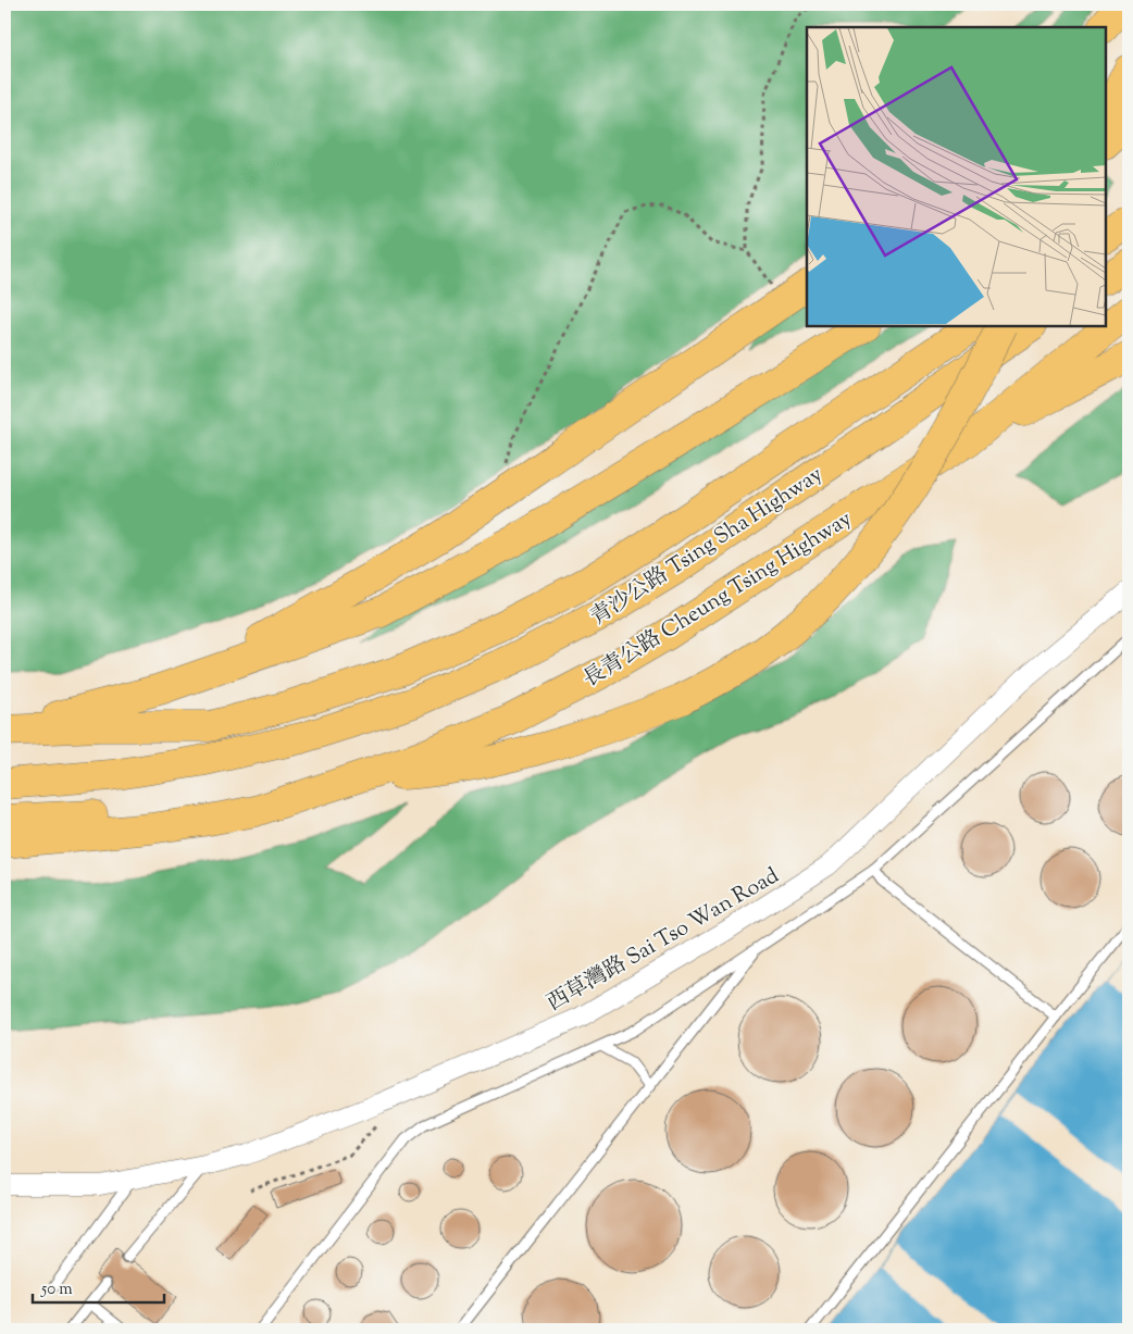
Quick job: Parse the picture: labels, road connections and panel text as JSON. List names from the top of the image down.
{
  "streets": {
    "highway": ["青沙公路 Tsing Sha Highway", "長青公路 Cheung Tsing Highway"],
    "street": ["西草灣路 Sai Tso Wan Road"]
  },
  "scale_bar": "50 m"
}
